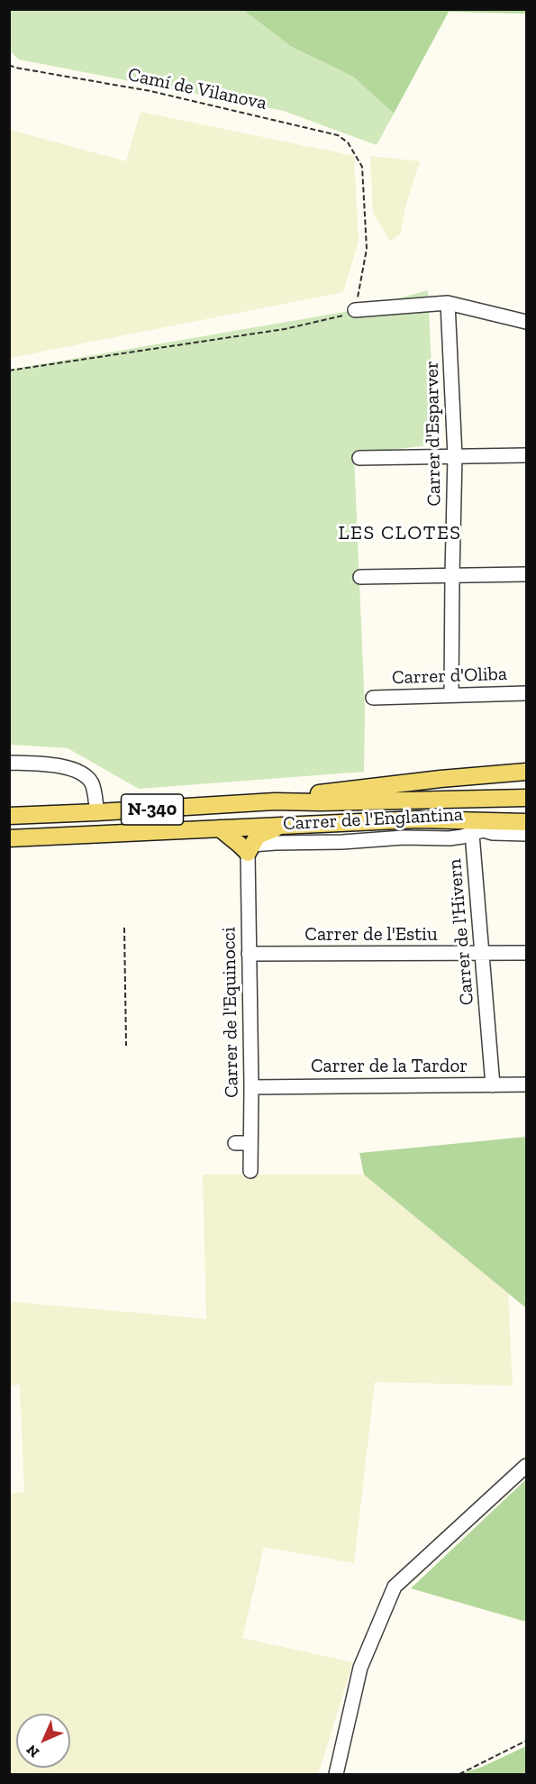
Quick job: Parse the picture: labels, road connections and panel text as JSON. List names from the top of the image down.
{
  "streets": {
    "main road": ["N-340"],
    "street": [
      "Carrer d'Esparver",
      "Carrer d'Oliba",
      "Carrer de l'Englantina",
      "Carrer de l'Hivern",
      "Carrer de l'Estiu",
      "Carrer de l'Equinocci",
      "Carrer de la Tardor"
    ],
    "path": ["Camí de Vilanova"]
  },
  "crossings": [
    ["Carrer d'Esparver", "Carrer d'Oliba"],
    ["Carrer de l'Englantina", "Carrer de l'Hivern"],
    ["Carrer de l'Englantina", "Carrer de l'Equinocci"],
    ["Carrer de l'Hivern", "Carrer de l'Estiu"],
    ["Carrer de l'Hivern", "Carrer de la Tardor"],
    ["Carrer de l'Estiu", "Carrer de l'Equinocci"],
    ["Carrer de l'Equinocci", "Carrer de la Tardor"]
  ],
  "districts": ["LES CLOTES"],
  "north": "bottom left"
}
